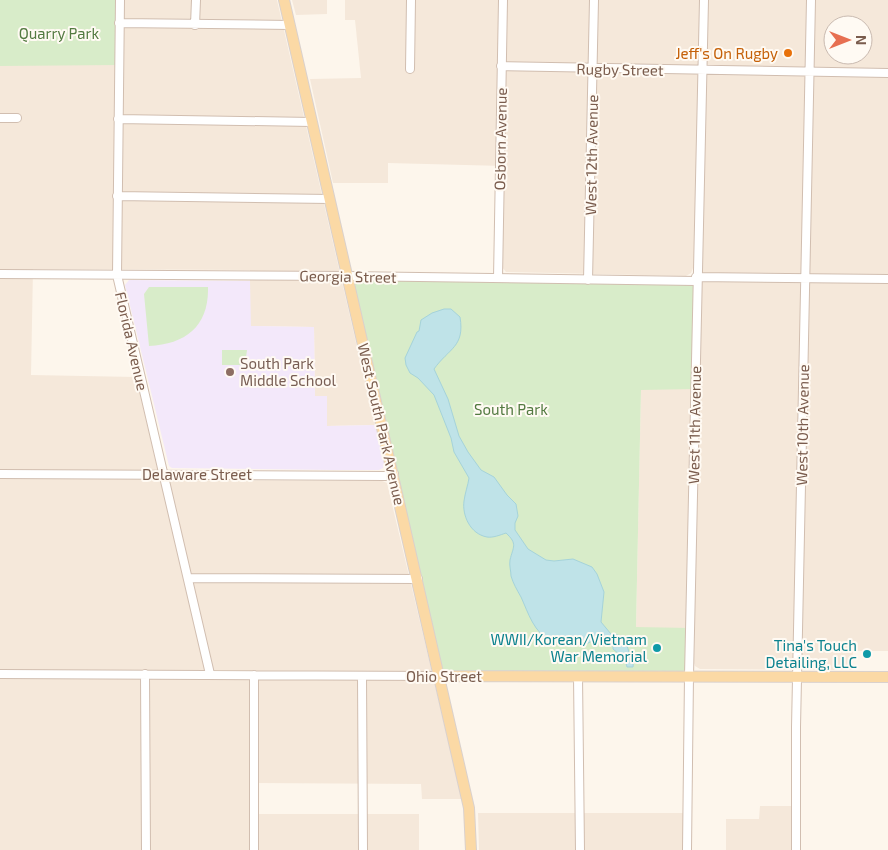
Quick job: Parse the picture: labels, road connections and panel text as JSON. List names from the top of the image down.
{
  "streets": {
    "main road": ["West South Park Avenue", "Ohio Street"],
    "street": [
      "Rugby Street",
      "Osborn Avenue",
      "West 12th Avenue",
      "Georgia Street",
      "Florida Avenue",
      "West 11th Avenue",
      "West 10th Avenue",
      "Delaware Street"
    ]
  },
  "crossings": [
    ["Rugby Street", "Osborn Avenue"],
    ["Rugby Street", "West 12th Avenue"],
    ["Rugby Street", "West 11th Avenue"],
    ["Rugby Street", "West 10th Avenue"],
    ["Osborn Avenue", "Georgia Street"],
    ["West 12th Avenue", "Georgia Street"],
    ["Georgia Street", "Florida Avenue"],
    ["Georgia Street", "West South Park Avenue"],
    ["Georgia Street", "West 11th Avenue"],
    ["Georgia Street", "West 10th Avenue"],
    ["Florida Avenue", "Delaware Street"],
    ["Florida Avenue", "Ohio Street"],
    ["West South Park Avenue", "Delaware Street"],
    ["West South Park Avenue", "Ohio Street"],
    ["West 11th Avenue", "Ohio Street"],
    ["West 10th Avenue", "Ohio Street"]
  ],
  "parks": ["Quarry Park", "South Park"],
  "places": [
    "Jeff's On Rugby",
    "South Park Middle School",
    "WWII/Korean/Vietnam War Memorial",
    "Tina's Touch Detailing, LLC"
  ],
  "north": "right"
}
